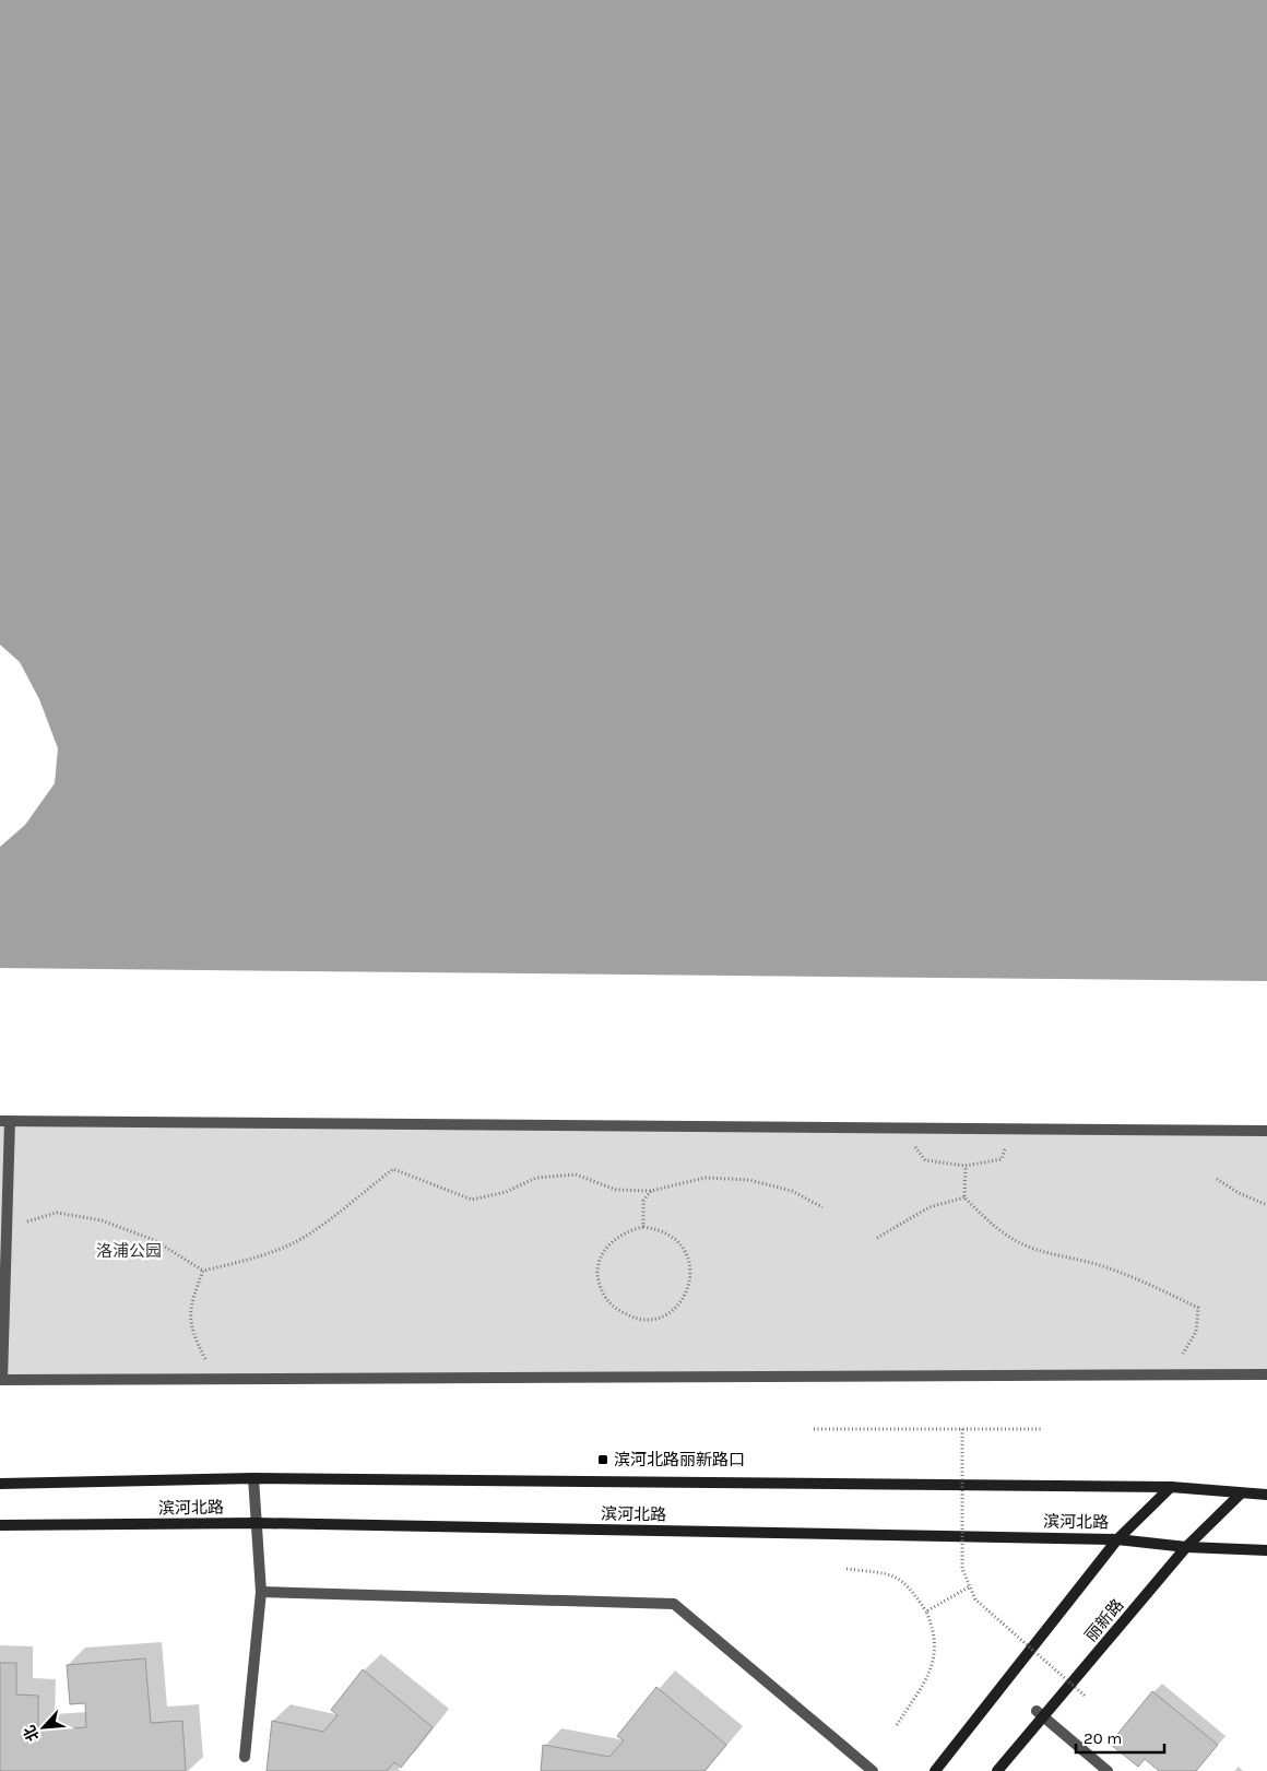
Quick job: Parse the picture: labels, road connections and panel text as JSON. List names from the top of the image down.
{
  "streets": {
    "main road": ["滨河北路", "丽新路"]
  },
  "crossings": [
    ["滨河北路", "丽新路"]
  ],
  "parks": ["洛浦公园"],
  "places": {
    "transit": ["滨河北路丽新路口"]
  },
  "scale_bar": "20 m",
  "north": "bottom left"
}
